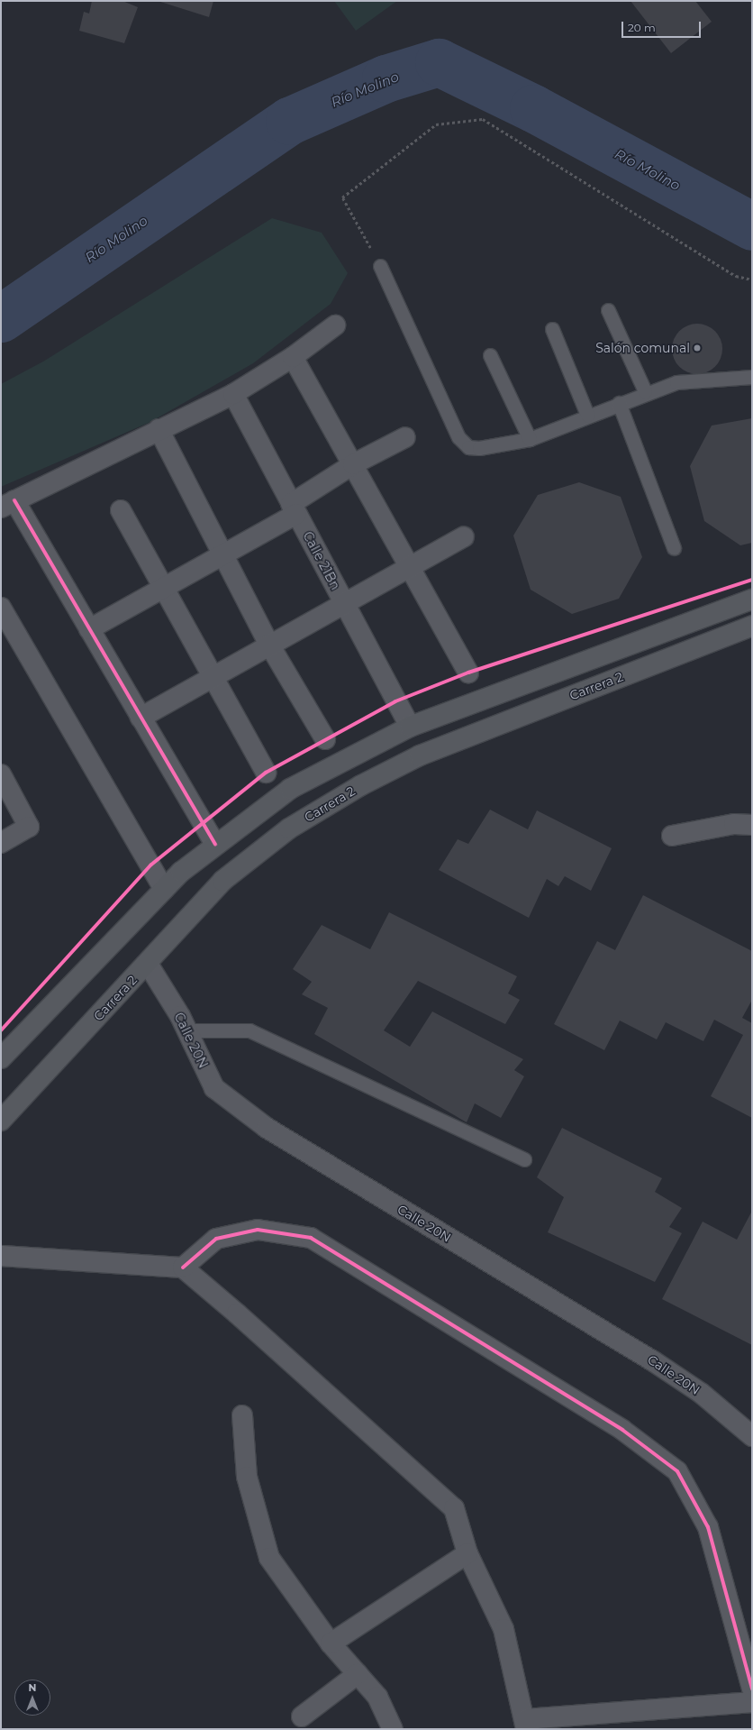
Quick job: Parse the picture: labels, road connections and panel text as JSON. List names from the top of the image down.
{
  "streets": {
    "main road": ["Carrera 2"],
    "street": ["Calle 21Bn", "Calle 20N"]
  },
  "crossings": [
    ["Carrera 2", "Calle 20N"]
  ],
  "water": ["Río Molino"],
  "places": ["Salón comunal"],
  "scale_bar": "20 m",
  "north": "top"
}
